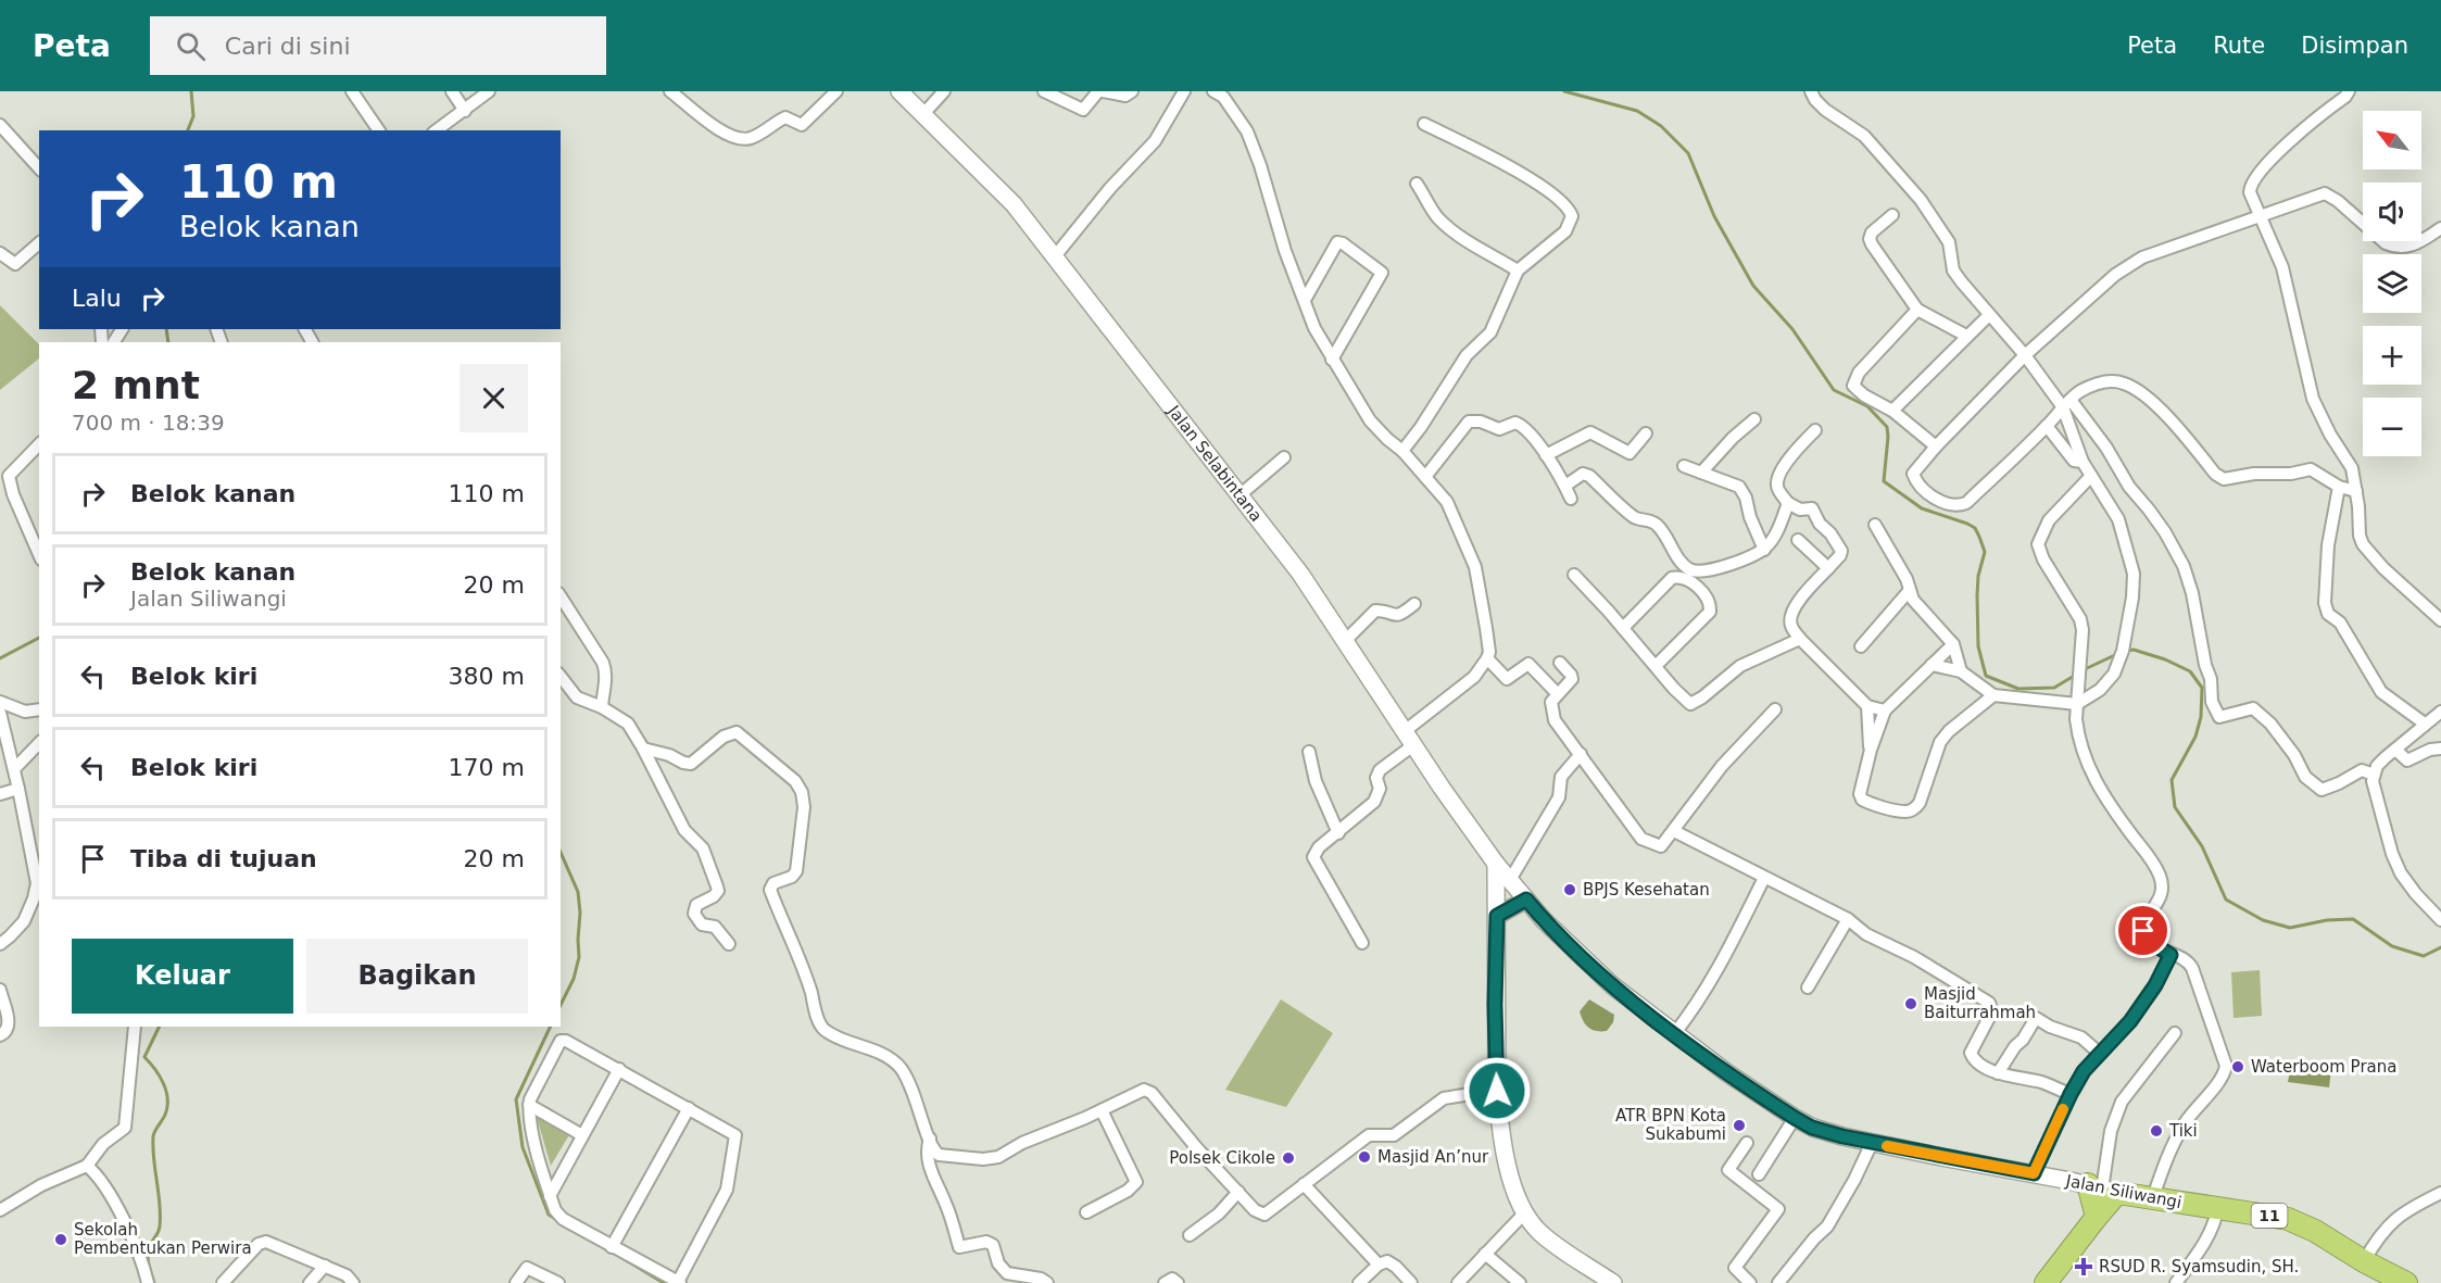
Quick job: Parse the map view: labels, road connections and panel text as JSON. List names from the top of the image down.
{
  "streets": {
    "highway": ["Jalan Siliwangi", "11"],
    "street": ["Jalan Selabintana"]
  },
  "crossings": [
    ["Jalan Selabintana", "Jalan Siliwangi"]
  ],
  "places": {
    "other": [
      "BPJS Kesehatan",
      "Masjid Baiturrahmah",
      "Waterboom Prana",
      "ATR BPN Kota Sukabumi",
      "Tiki",
      "Masjid An’nur",
      "Polsek Cikole",
      "Sekolah Pembentukan Perwira"
    ],
    "health": ["RSUD R. Syamsudin, SH."]
  },
  "north": "top left",
  "page": {
    "header": "Peta",
    "search": "Cari di sini",
    "nav": ["Peta", "Rute", "Disimpan"],
    "map_buttons": ["+", "−"],
    "turn": ["110 m", "Belok kanan"],
    "then": "Lalu",
    "heading": ["2 mnt", "700 m · 18:39"],
    "list": [
      {
        "name": "Belok kanan",
        "value": "110 m"
      },
      {
        "name": "Belok kanan",
        "note": "Jalan Siliwangi",
        "value": "20 m"
      },
      {
        "name": "Belok kiri",
        "value": "380 m"
      },
      {
        "name": "Belok kiri",
        "value": "170 m"
      },
      {
        "name": "Tiba di tujuan",
        "value": "20 m"
      }
    ],
    "buttons": ["Keluar", "Bagikan"]
  }
}
